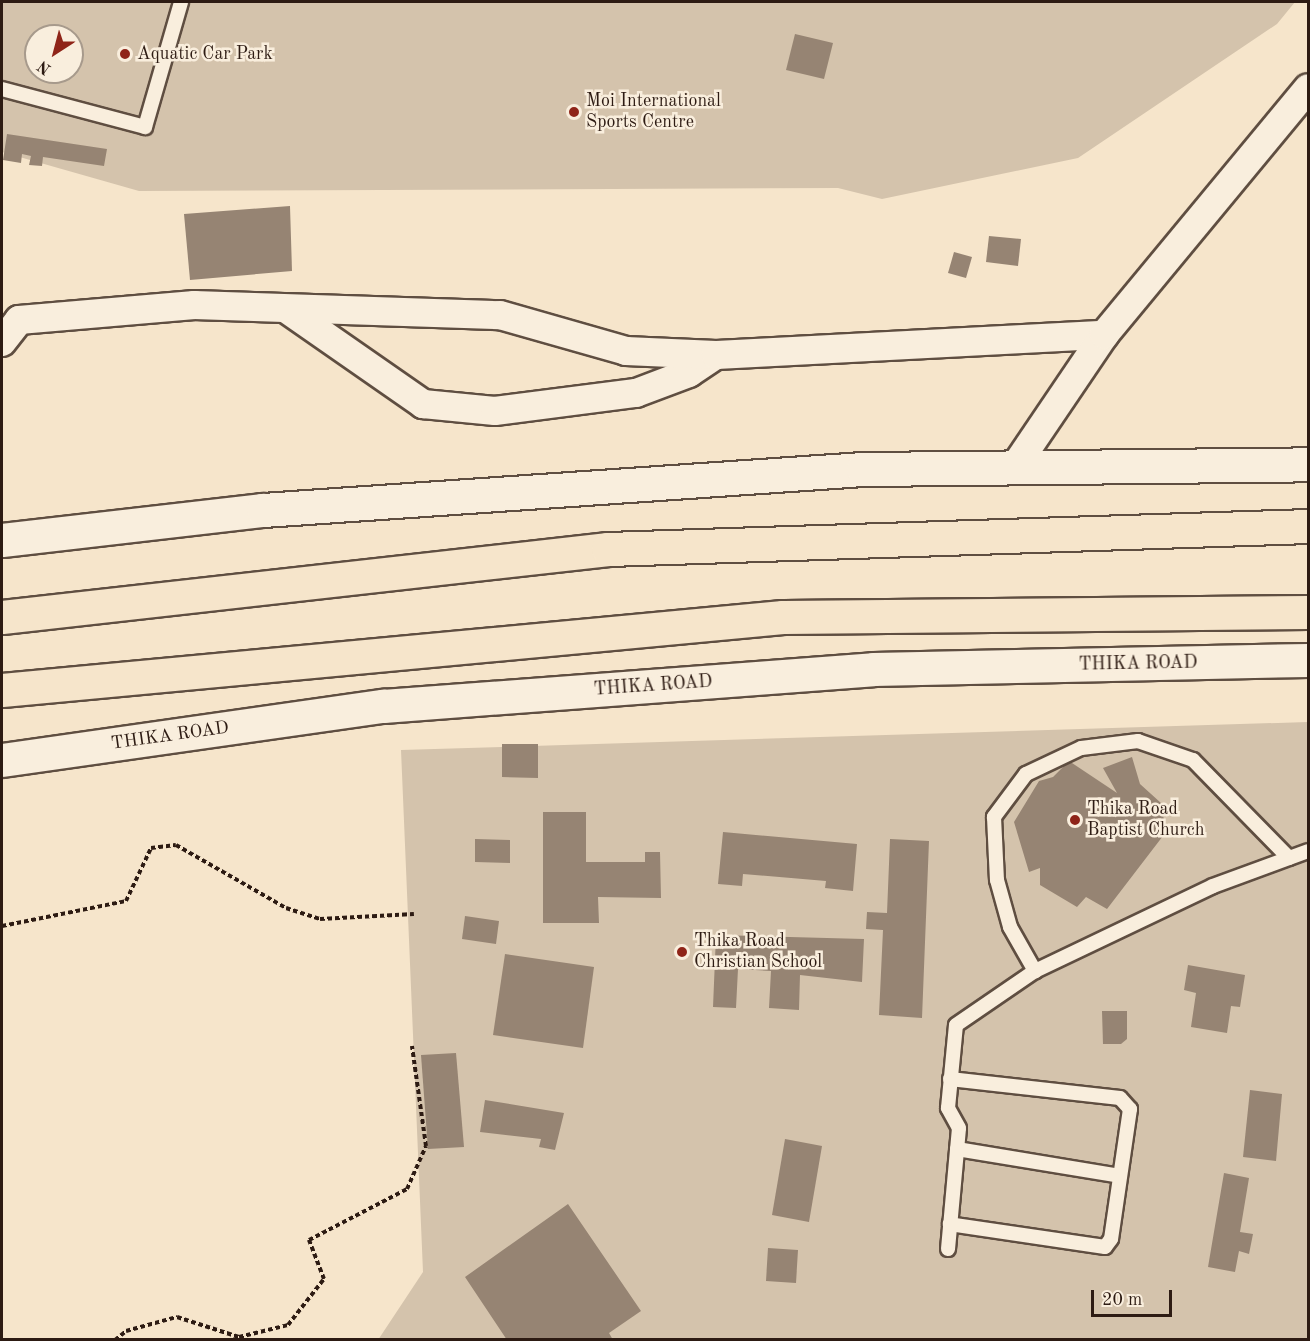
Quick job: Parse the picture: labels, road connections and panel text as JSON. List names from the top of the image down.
{
  "streets": {
    "main road": ["THIKA ROAD"]
  },
  "places": [
    "Aquatic Car Park",
    "Moi International Sports Centre",
    "Thika Road Baptist Church",
    "Thika Road Christian School"
  ],
  "scale_bar": "20 m",
  "north": "bottom left"
}
